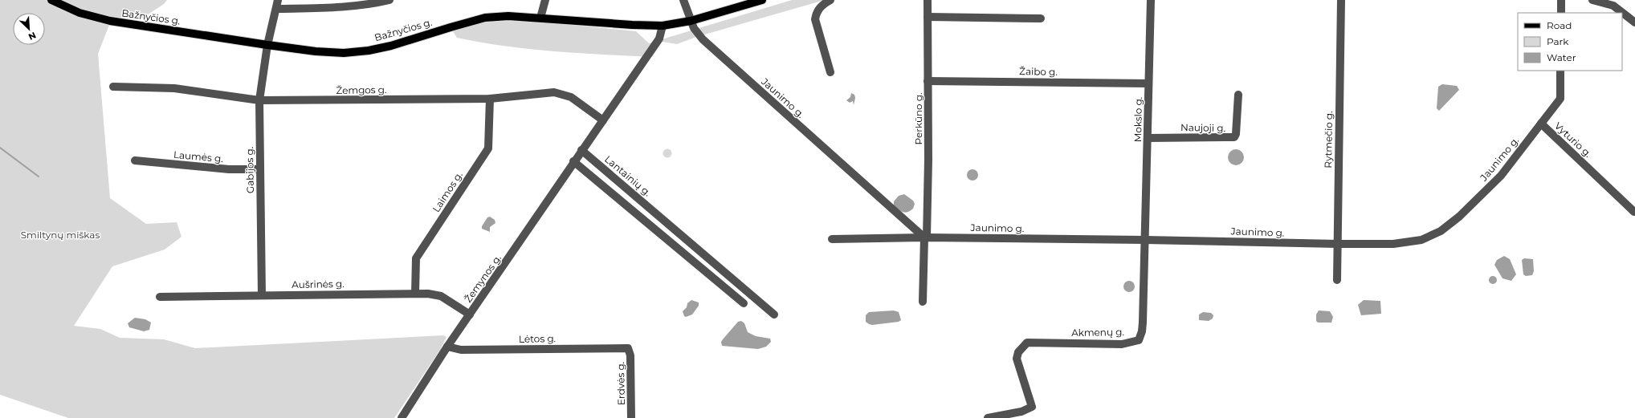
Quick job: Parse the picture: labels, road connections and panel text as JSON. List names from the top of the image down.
{
  "streets": {
    "main road": ["Bažnyčios g."],
    "street": [
      "Žaibo g.",
      "Žemgos g.",
      "Jaunimo g.",
      "Perkūno g.",
      "Mokslo g.",
      "Naujoji g.",
      "Rytmečio g.",
      "Vyturio g.",
      "Laumės g.",
      "Gabijos g.",
      "Lantainių g.",
      "Laimos g.",
      "Žemynos g.",
      "Aušrinės g.",
      "Akmenų g.",
      "Lėtos g.",
      "Erdvės g."
    ]
  },
  "crossings": [
    ["Bažnyčios g.", "Jaunimo g."],
    ["Bažnyčios g.", "Gabijos g."],
    ["Žaibo g.", "Perkūno g."],
    ["Žaibo g.", "Mokslo g."],
    ["Žemgos g.", "Gabijos g."],
    ["Žemgos g.", "Laimos g."],
    ["Jaunimo g.", "Perkūno g."],
    ["Jaunimo g.", "Mokslo g."],
    ["Jaunimo g.", "Rytmečio g."],
    ["Jaunimo g.", "Vyturio g."],
    ["Jaunimo g.", "Akmenų g."],
    ["Mokslo g.", "Naujoji g."],
    ["Mokslo g.", "Akmenų g."],
    ["Laumės g.", "Gabijos g."],
    ["Gabijos g.", "Aušrinės g."],
    ["Lantainių g.", "Žemynos g."],
    ["Laimos g.", "Aušrinės g."],
    ["Žemynos g.", "Aušrinės g."],
    ["Žemynos g.", "Lėtos g."],
    ["Lėtos g.", "Erdvės g."]
  ],
  "parks": ["Smiltynų miškas"],
  "legend": ["Road", "Park", "Water"],
  "north": "bottom right"
}
